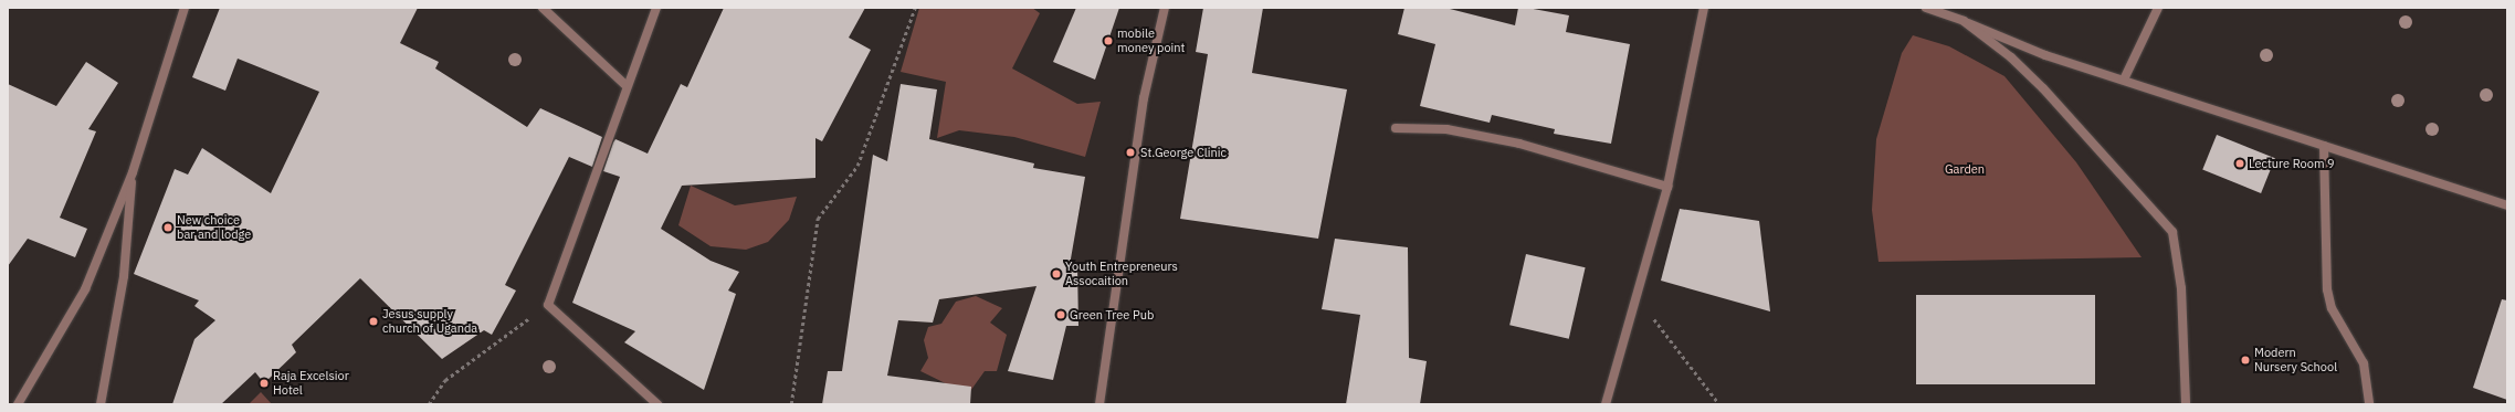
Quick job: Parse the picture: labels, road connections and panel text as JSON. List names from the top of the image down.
{
  "parks": ["Garden"],
  "places": [
    "mobile money point",
    "St.George Clinic",
    "Lecture Room 9",
    "New choice bar and lodge",
    "Youth Entrepreneurs Assocaition",
    "Green Tree Pub",
    "Jesus supply church of Uganda",
    "Modern Nursery School",
    "Raja Excelsior Hotel"
  ]
}
